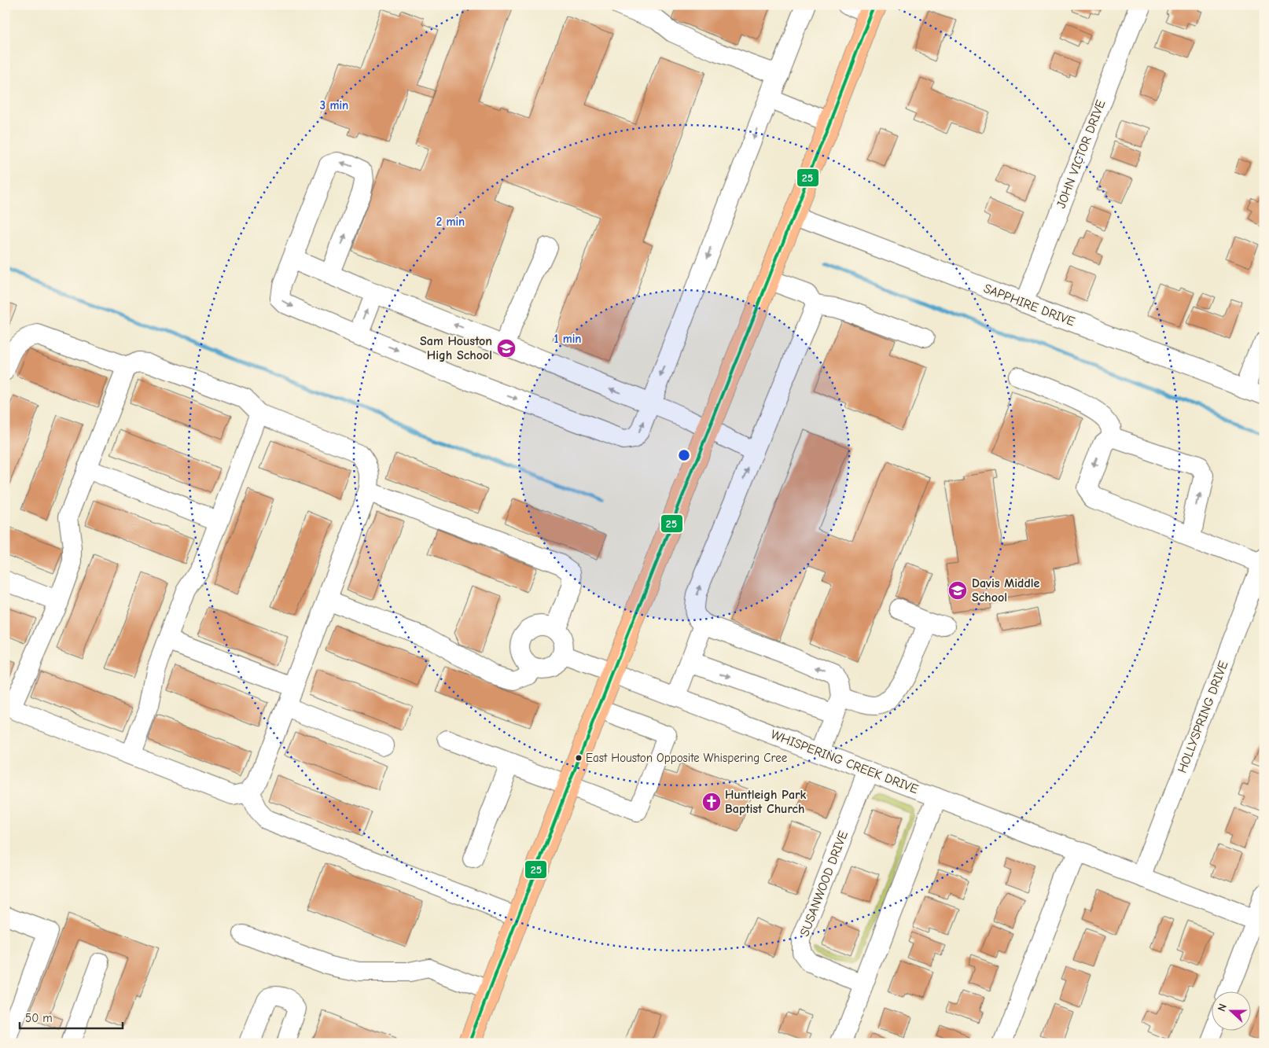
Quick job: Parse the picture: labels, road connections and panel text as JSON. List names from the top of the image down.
{
  "streets": {
    "street": [
      "JOHN VICTOR DRIVE",
      "SAPPHIRE DRIVE",
      "HOLLYSPRING DRIVE",
      "WHISPERING CREEK DRIVE",
      "SUSANWOOD DRIVE"
    ]
  },
  "crossings": [
    ["JOHN VICTOR DRIVE", "SAPPHIRE DRIVE"],
    ["HOLLYSPRING DRIVE", "WHISPERING CREEK DRIVE"],
    ["WHISPERING CREEK DRIVE", "SUSANWOOD DRIVE"]
  ],
  "places": {
    "school or university": ["Sam Houston High School", "Davis Middle School"],
    "other": ["East Houston Opposite Whispering Cree"],
    "church": ["Huntleigh Park Baptist Church"]
  },
  "lines": ["transit line 25"],
  "scale_bar": "50 m",
  "north": "left",
  "rings": ["3 min", "2 min", "1 min"]
}
